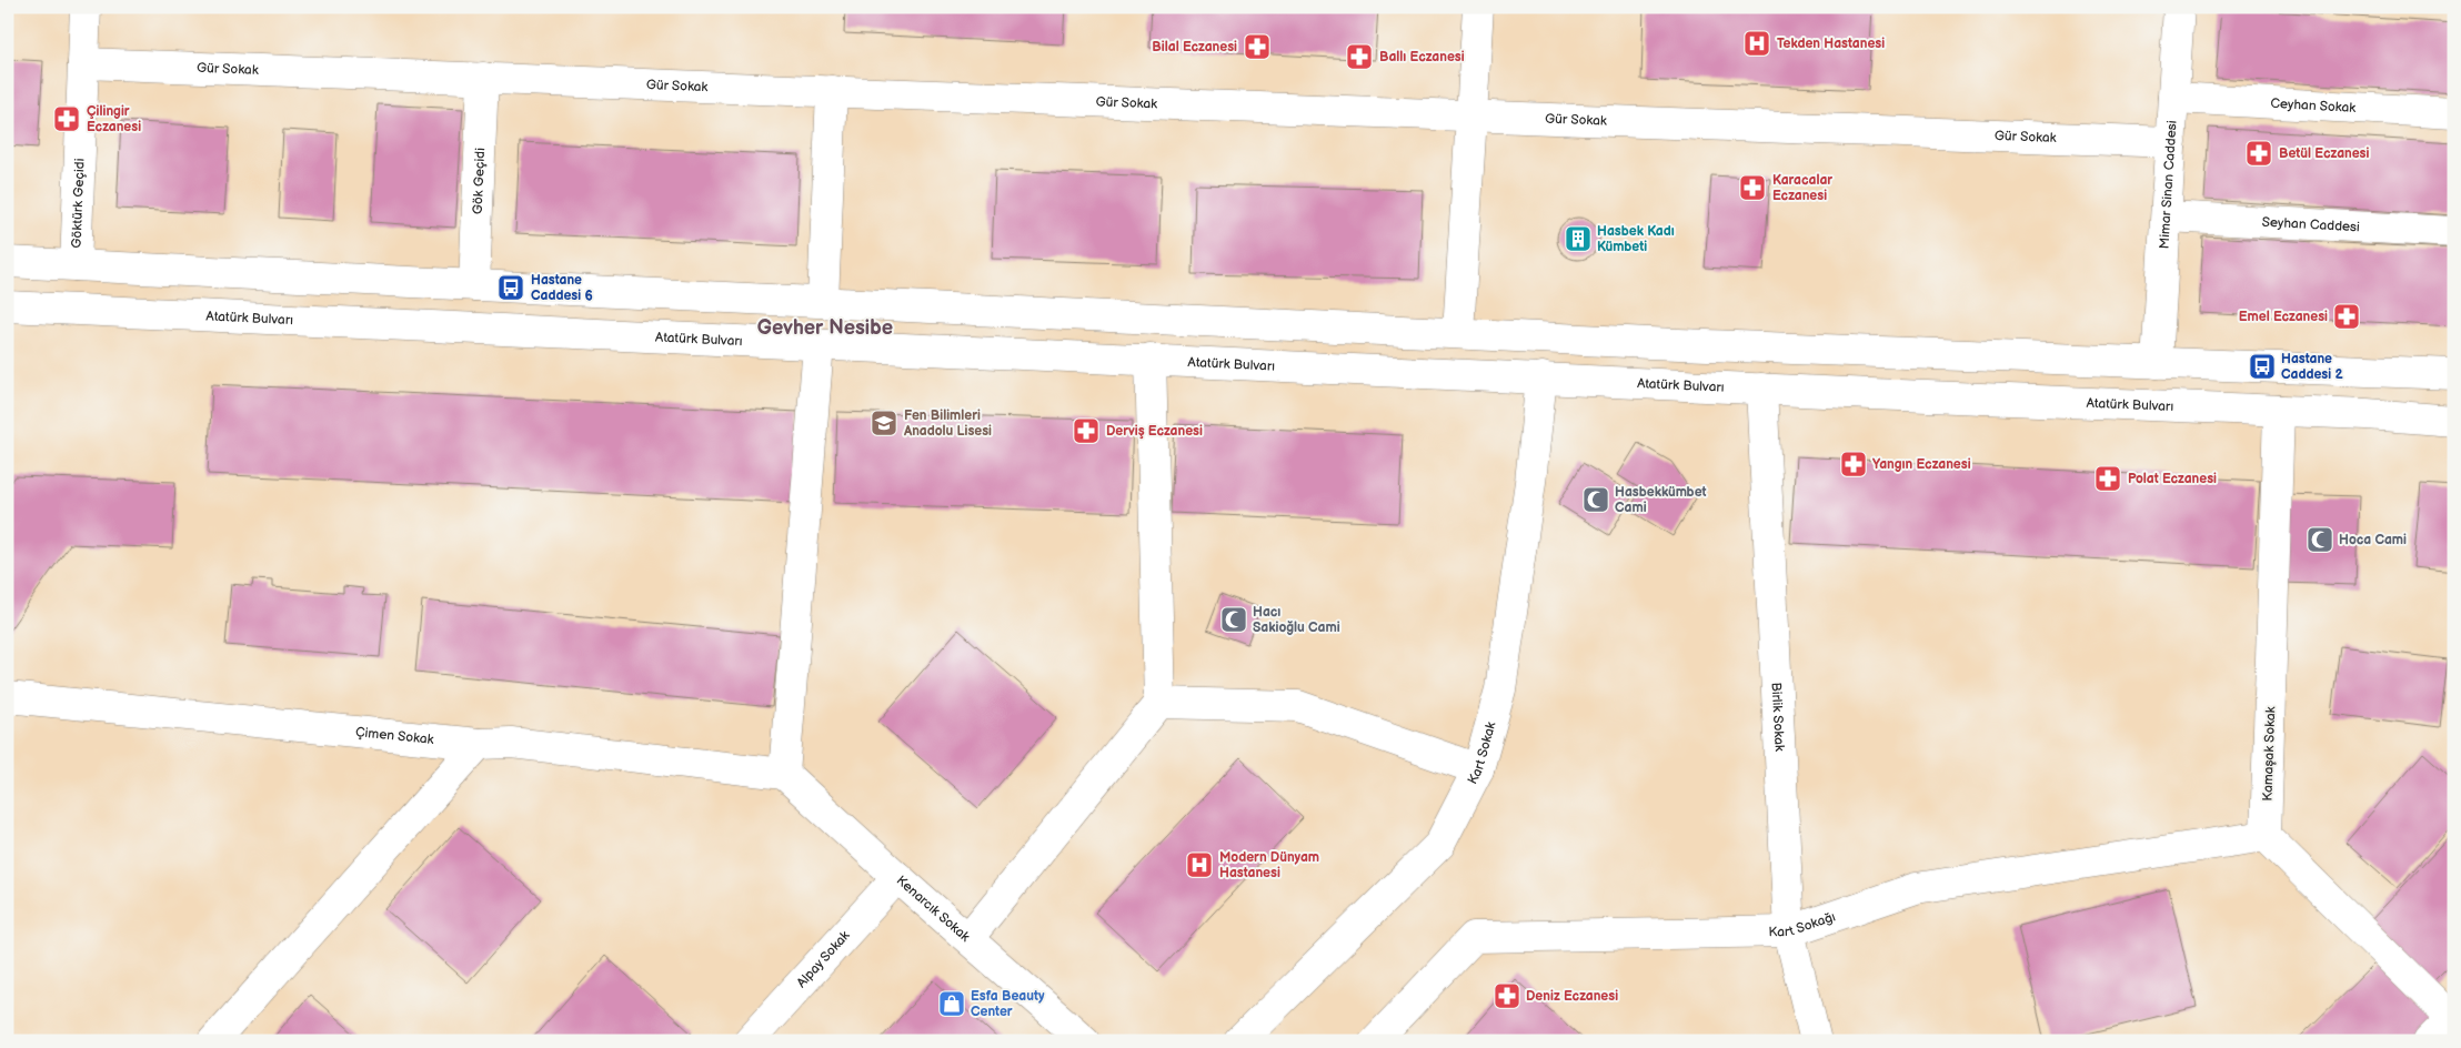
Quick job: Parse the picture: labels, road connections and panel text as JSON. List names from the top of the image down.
{
  "streets": {
    "main road": [
      "Gür Sokak",
      "Ceyhan Sokak",
      "Gök Geçidi",
      "Mimar Sinan Caddesi",
      "Göktürk Geçidi",
      "Seyhan Caddesi",
      "Atatürk Bulvarı",
      "Birlik Sokak",
      "Çimen Sokak",
      "Kart Sokak",
      "Kamaşak Sokak",
      "Kenarcık Sokak",
      "Kart Sokağı",
      "Alpay Sokak"
    ]
  },
  "crossings": [
    ["Gür Sokak", "Gök Geçidi"],
    ["Gür Sokak", "Mimar Sinan Caddesi"],
    ["Gür Sokak", "Göktürk Geçidi"],
    ["Ceyhan Sokak", "Mimar Sinan Caddesi"],
    ["Mimar Sinan Caddesi", "Seyhan Caddesi"],
    ["Atatürk Bulvarı", "Birlik Sokak"],
    ["Atatürk Bulvarı", "Kart Sokak"],
    ["Atatürk Bulvarı", "Kamaşak Sokak"],
    ["Birlik Sokak", "Kart Sokağı"],
    ["Çimen Sokak", "Kenarcık Sokak"],
    ["Kamaşak Sokak", "Kart Sokağı"],
    ["Kenarcık Sokak", "Alpay Sokak"]
  ],
  "districts": ["Gevher Nesibe"],
  "places": {
    "hospital": ["Tekden Hastanesi", "Modern Dünyam Hastanesi"],
    "pharmacy": [
      "Bilal Eczanesi",
      "Ballı Eczanesi",
      "Çilingir Eczanesi",
      "Betül Eczanesi",
      "Karacalar Eczanesi",
      "Emel Eczanesi",
      "Derviş Eczanesi",
      "Yangın Eczanesi",
      "Polat Eczanesi",
      "Deniz Eczanesi"
    ],
    "building": ["Hasbek Kadı Kümbeti"],
    "bus stop": ["Hastane Caddesi 6", "Hastane Caddesi 2"],
    "school or university": ["Fen Bilimleri Anadolu Lisesi"],
    "mosque": ["Hasbekkümbet Cami", "Hoca Cami", "Hacı Sakioğlu Cami"],
    "shop": ["Esfa Beauty Center"]
  }
}
